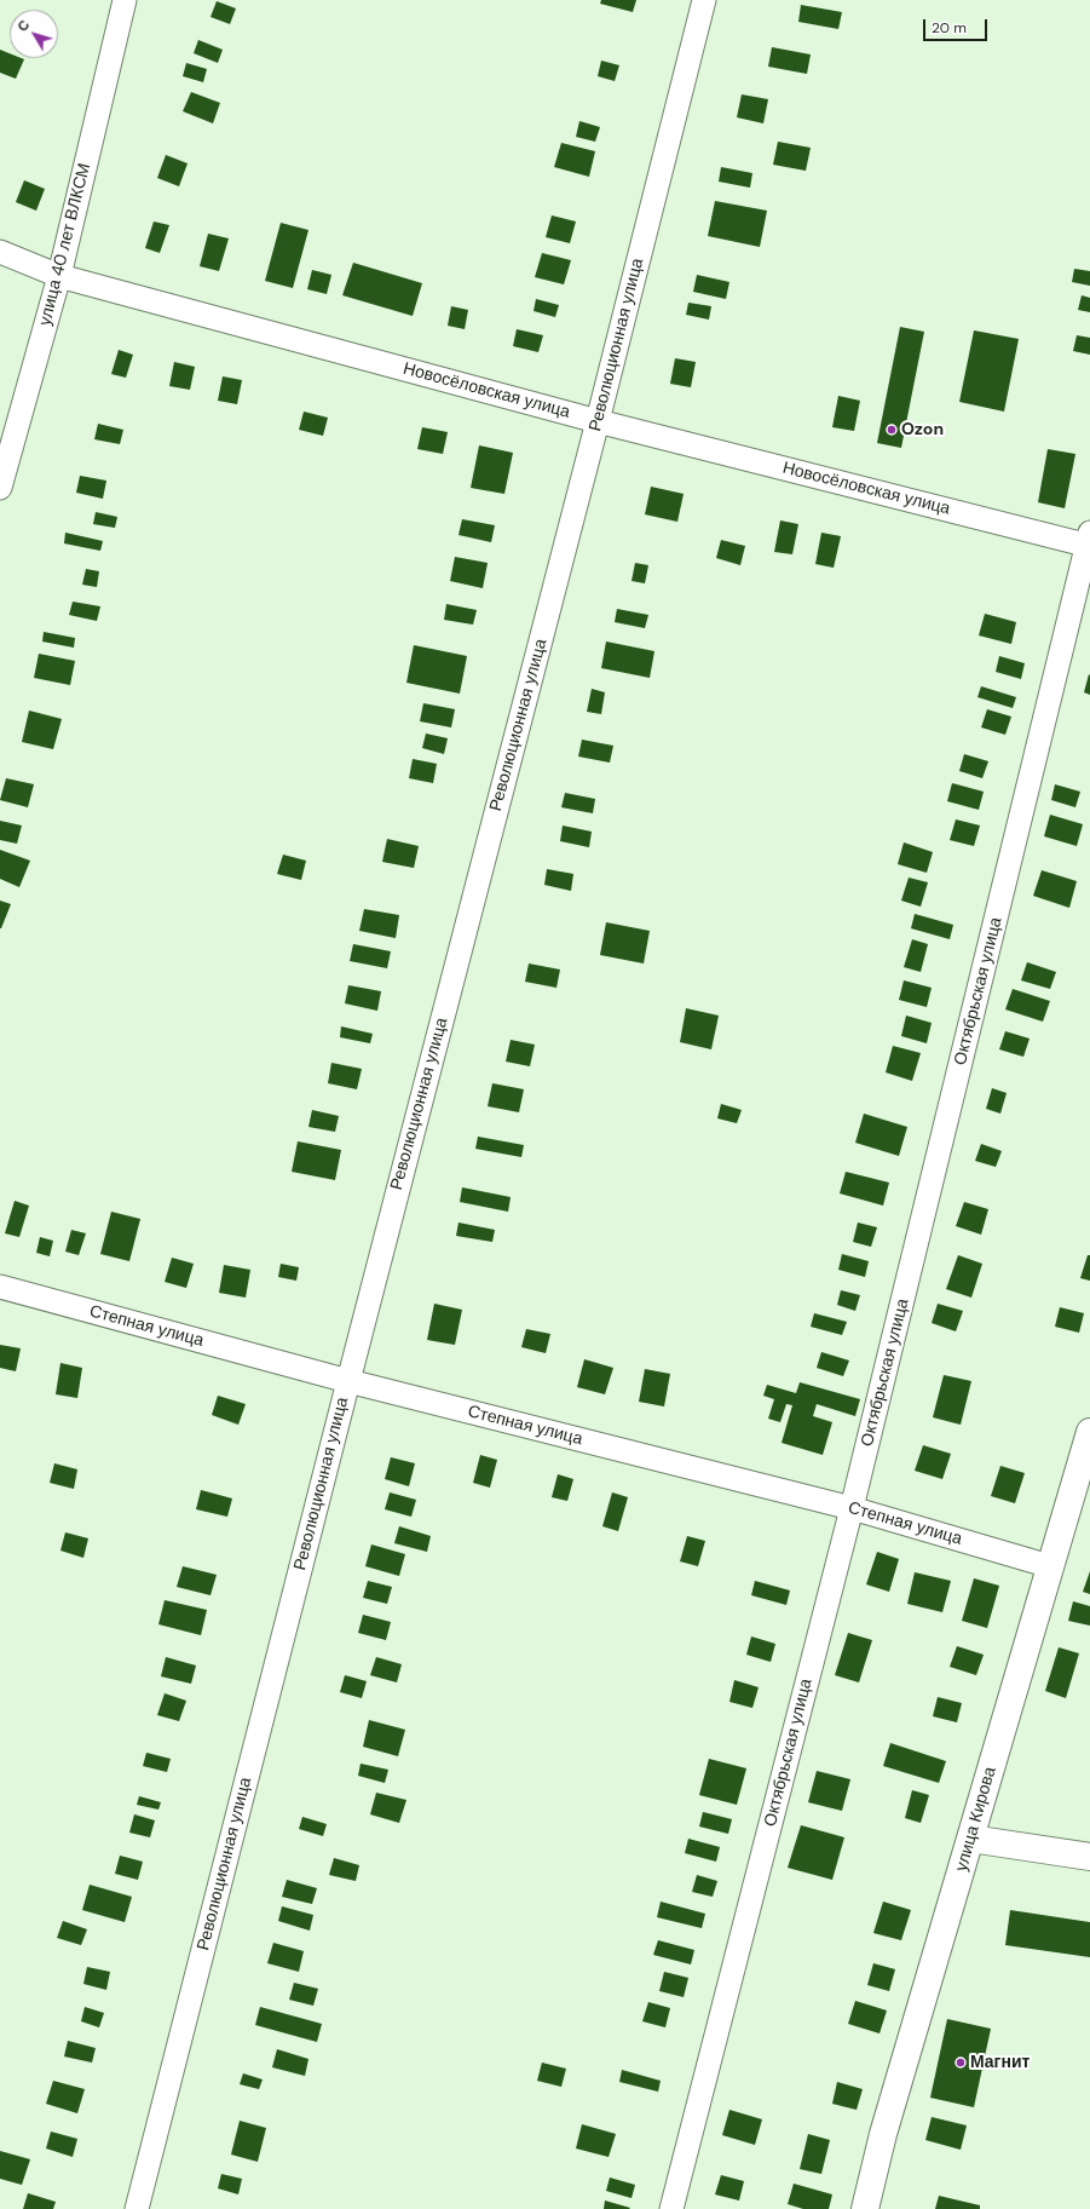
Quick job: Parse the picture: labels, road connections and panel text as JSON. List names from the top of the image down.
{
  "streets": {
    "street": [
      "улица 40 лет ВЛКСМ",
      "Революционная улица",
      "Новосёловская улица",
      "Октябрьская улица",
      "Степная улица",
      "улица Кирова"
    ]
  },
  "crossings": [
    ["улица 40 лет ВЛКСМ", "Новосёловская улица"],
    ["Революционная улица", "Новосёловская улица"],
    ["Революционная улица", "Степная улица"],
    ["Новосёловская улица", "Октябрьская улица"],
    ["Октябрьская улица", "Степная улица"],
    ["Степная улица", "улица Кирова"]
  ],
  "places": ["Ozon", "Магнит"],
  "scale_bar": "20 m",
  "north": "top left"
}
